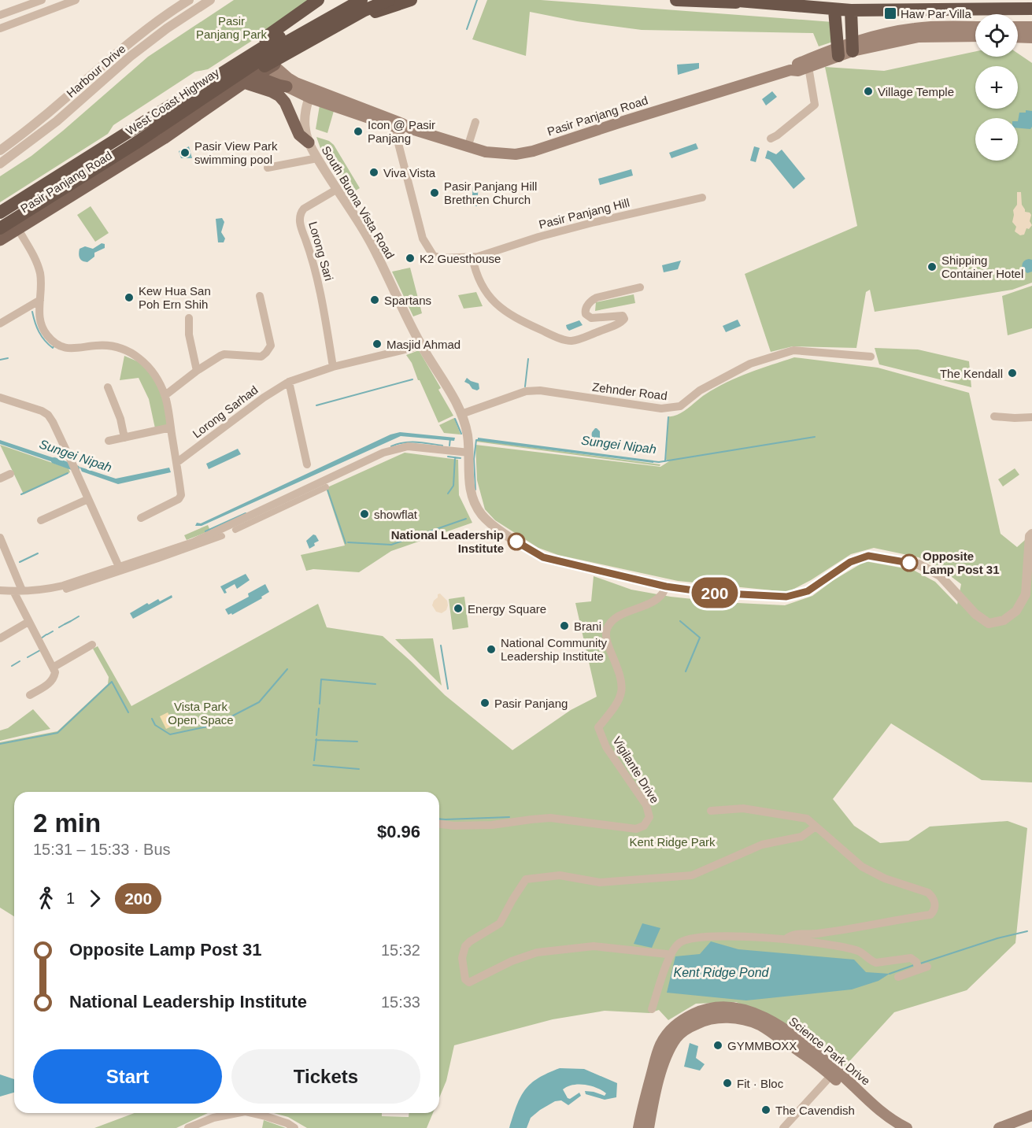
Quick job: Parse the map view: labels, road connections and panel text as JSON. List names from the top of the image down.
{
  "streets": {
    "highway": ["West Coast Highway"],
    "main road": ["Pasir Panjang Road", "Science Park Drive"],
    "street": [
      "Harbour Drive",
      "South Buona Vista Road",
      "Pasir Panjang Hill",
      "Lorong Sari",
      "Zehnder Road",
      "Lorong Sarhad",
      "Vigilante Drive"
    ]
  },
  "crossings": [
    ["West Coast Highway", "Pasir Panjang Road"],
    ["Pasir Panjang Road", "South Buona Vista Road"],
    ["Pasir Panjang Road", "Pasir Panjang Hill"],
    ["South Buona Vista Road", "Lorong Sari"],
    ["South Buona Vista Road", "Zehnder Road"],
    ["South Buona Vista Road", "Lorong Sarhad"],
    ["South Buona Vista Road", "Vigilante Drive"],
    ["Lorong Sari", "Lorong Sarhad"]
  ],
  "water": ["Sungei Nipah", "Kent Ridge Pond"],
  "parks": ["Pasir Panjang Park", "Vista Park Open Space", "Kent Ridge Park"],
  "places": {
    "transit": ["Haw Par Villa"],
    "other": [
      "Village Temple",
      "Icon @ Pasir Panjang",
      "Pasir View Park swimming pool",
      "Viva Vista",
      "Pasir Panjang Hill Brethren Church",
      "K2 Guesthouse",
      "Shipping Container Hotel",
      "Kew Hua San Poh Ern Shih",
      "Spartans",
      "Masjid Ahmad",
      "The Kendall",
      "showflat",
      "National Leadership Institute",
      "Opposite Lamp Post 31",
      "Energy Square",
      "Brani",
      "National Community Leadership Institute",
      "Pasir Panjang",
      "GYMMBOXX",
      "Fit · Bloc",
      "The Cavendish"
    ]
  },
  "lines": ["bus line 200"],
  "page": {
    "on_map": "200",
    "map_buttons": ["+", "−"],
    "heading": ["2 min", "15:31 – 15:33 · Bus", "$0.96"],
    "legs": ["1", "200"],
    "list": [
      {
        "name": "Opposite Lamp Post 31",
        "value": "15:32"
      },
      {
        "name": "National Leadership Institute",
        "value": "15:33"
      }
    ],
    "buttons": ["Start", "Tickets"]
  }
}
